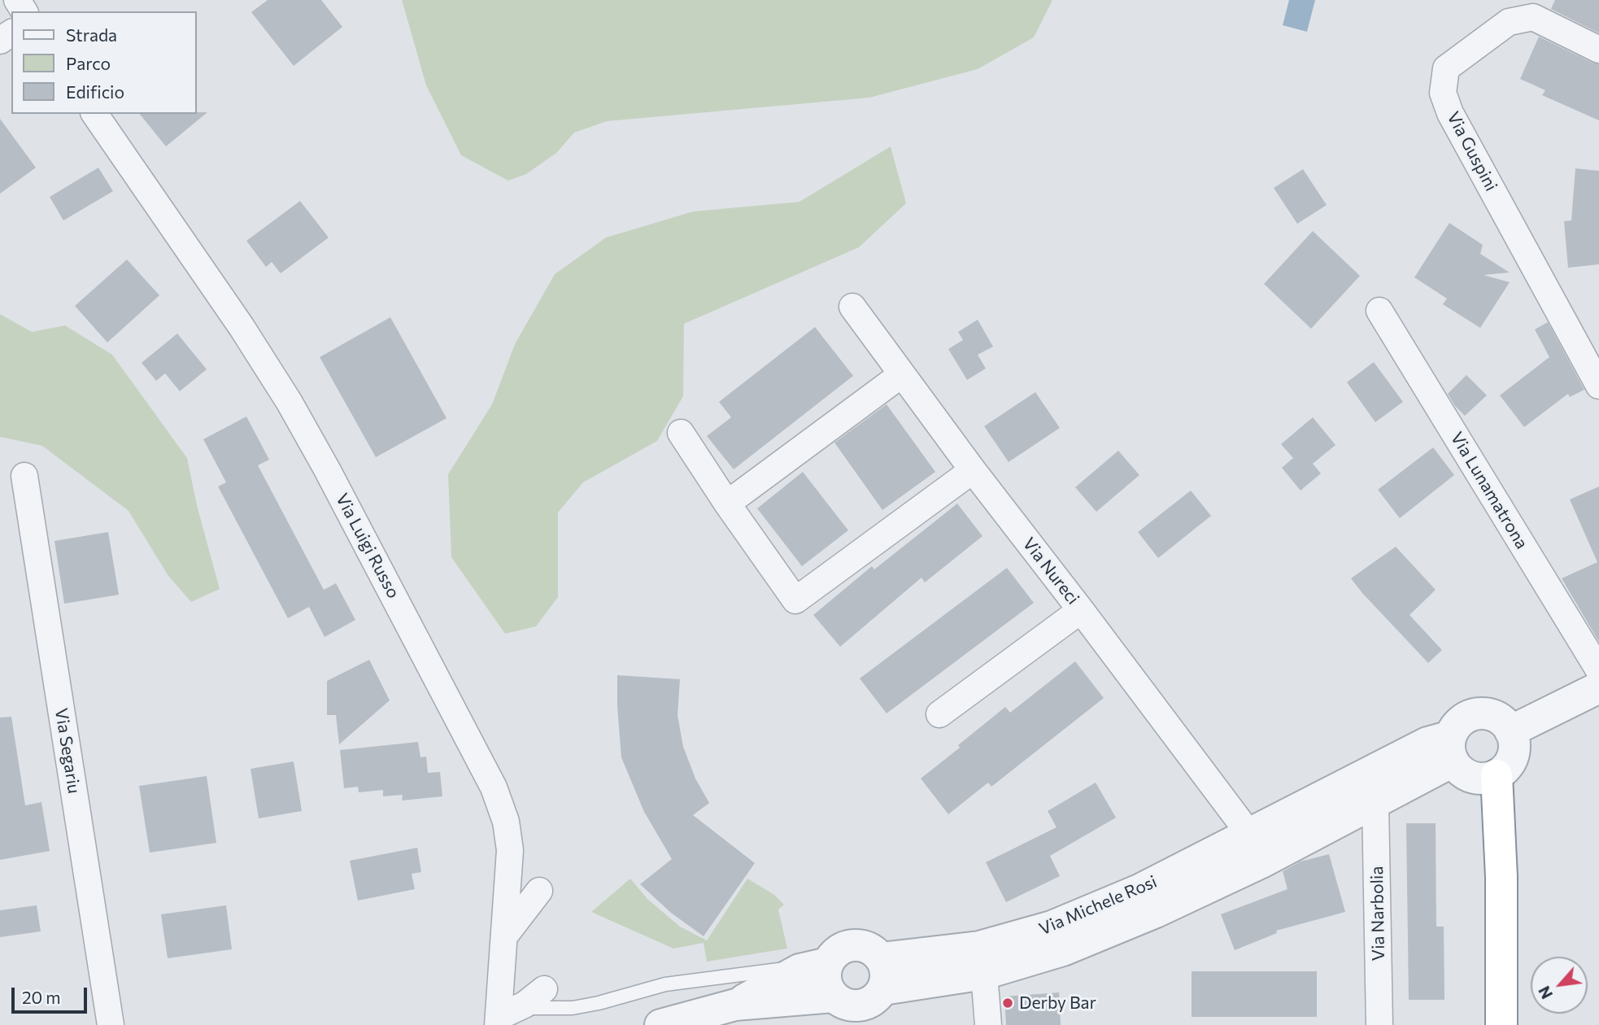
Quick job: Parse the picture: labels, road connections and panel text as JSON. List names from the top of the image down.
{
  "streets": {
    "street": [
      "Via Guspini",
      "Via Lunamatrona",
      "Via Luigi Russo",
      "Via Nureci",
      "Via Segariu",
      "Via Michele Rosi",
      "Via Narbolia"
    ]
  },
  "crossings": [
    ["Via Nureci", "Via Michele Rosi"],
    ["Via Michele Rosi", "Via Narbolia"]
  ],
  "places": ["Derby Bar"],
  "legend": ["Strada", "Parco", "Edificio"],
  "scale_bar": "20 m",
  "north": "bottom left"
}
